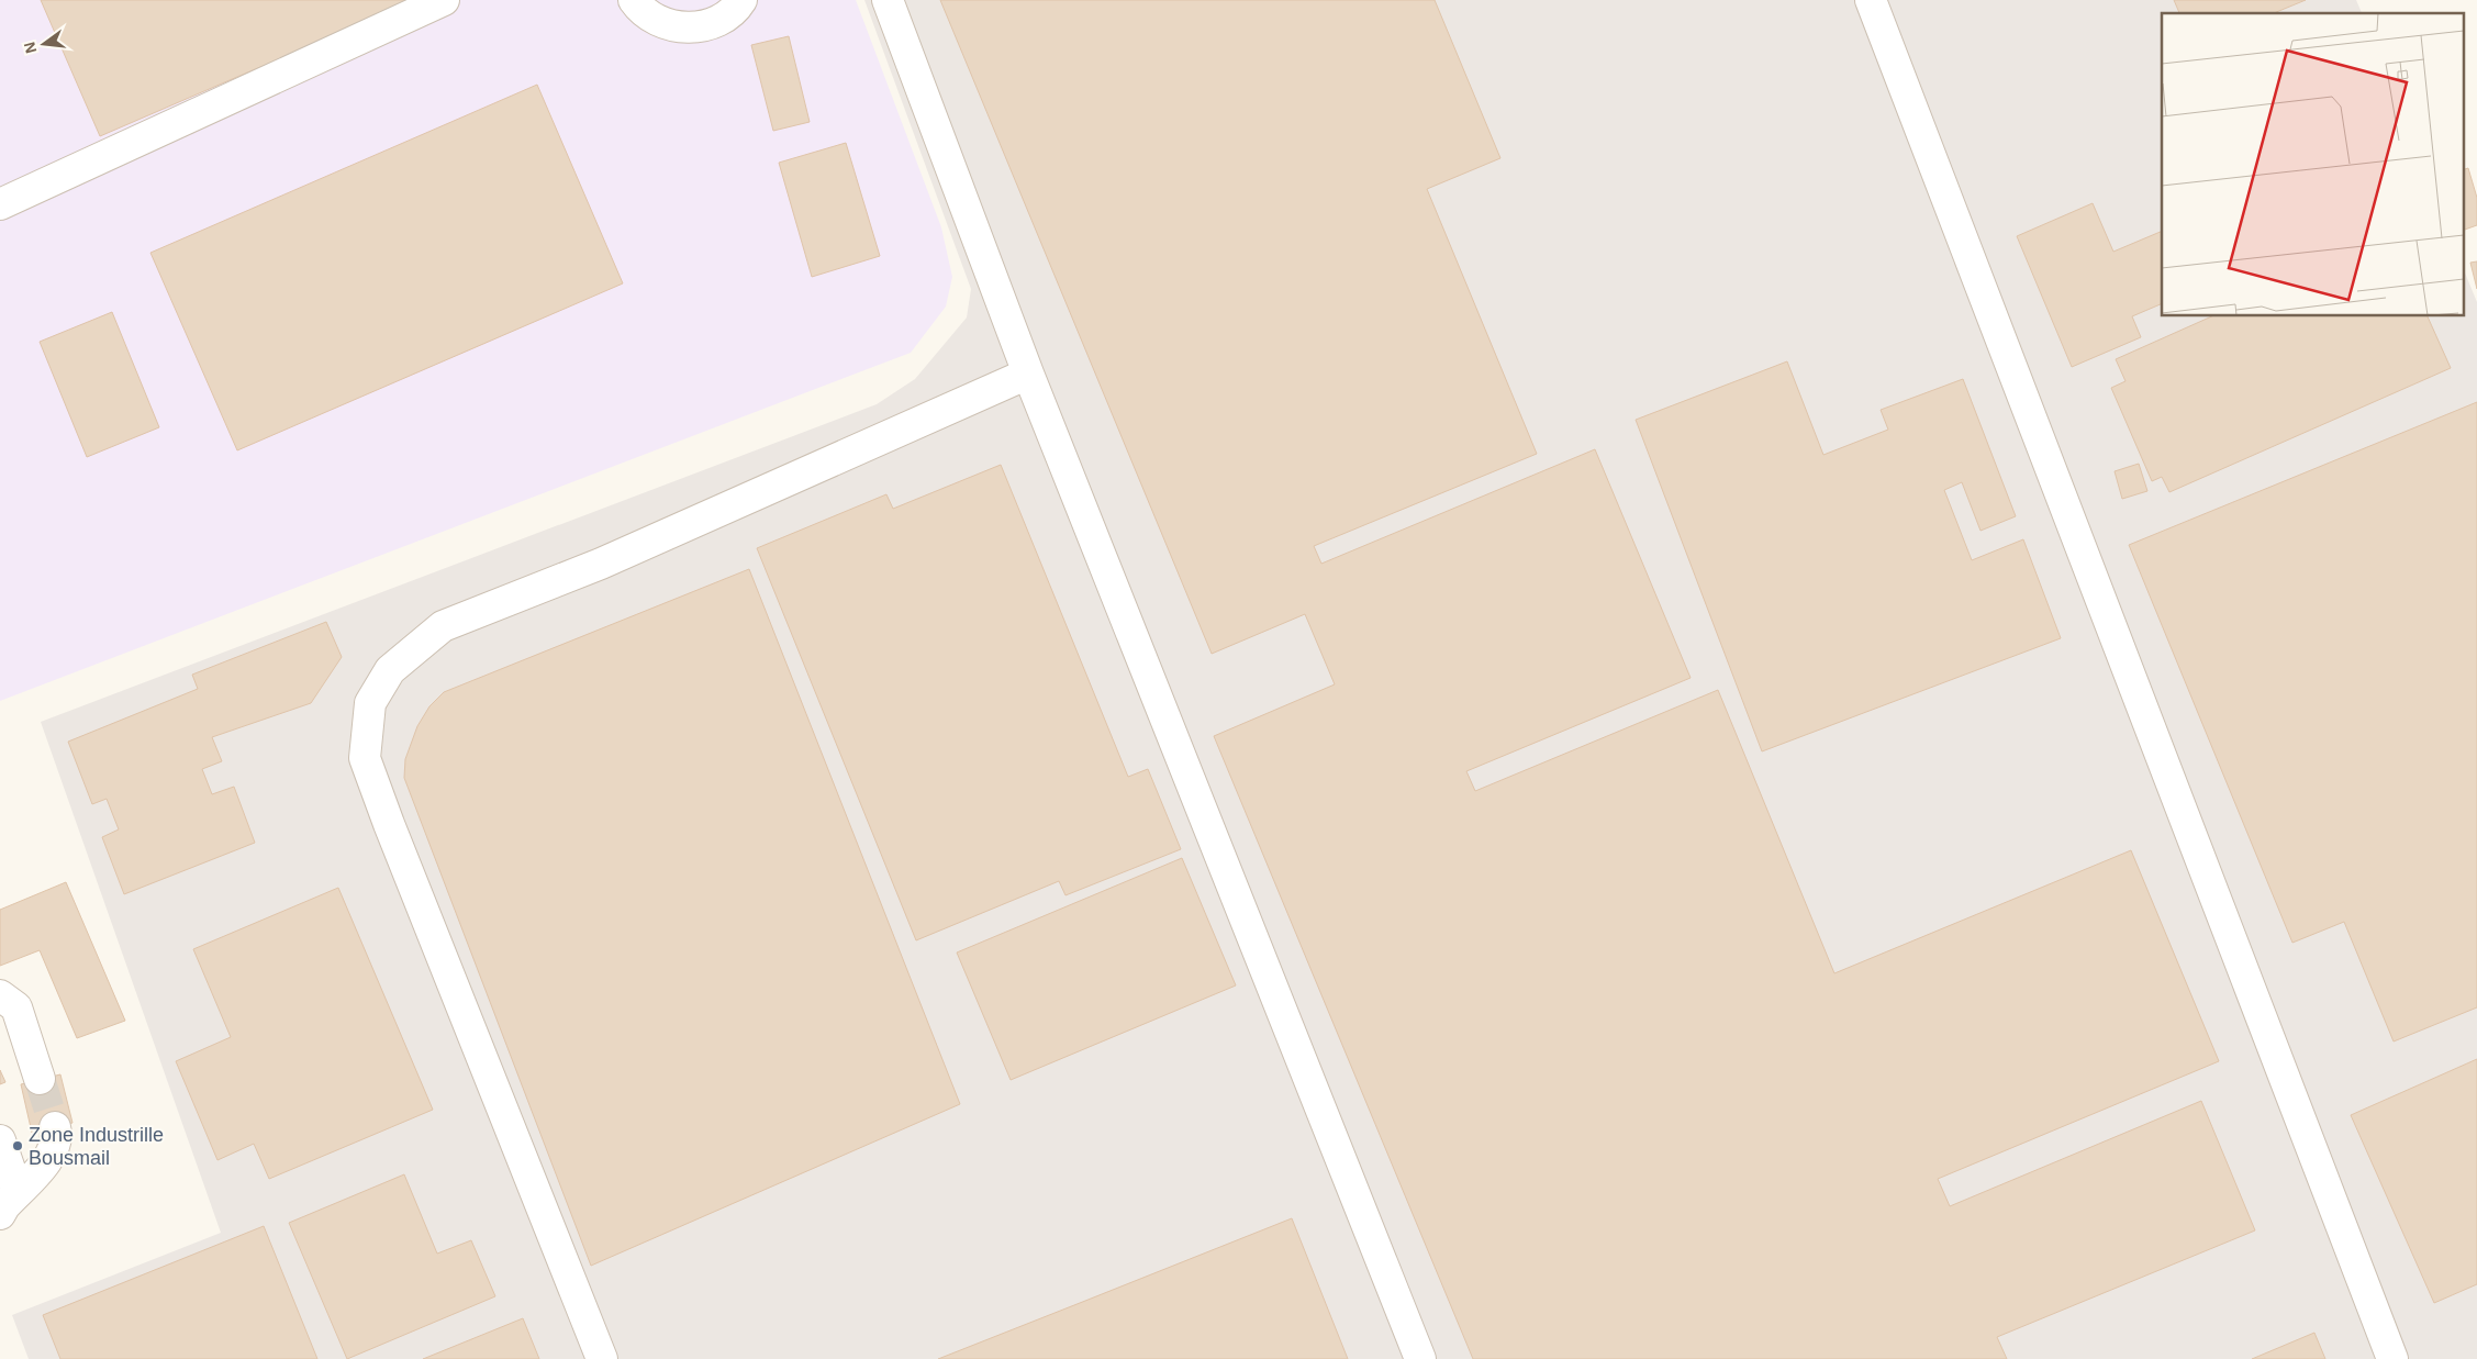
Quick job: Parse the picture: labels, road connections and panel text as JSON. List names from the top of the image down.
{
  "places": ["Zone Industrille Bousmail"],
  "north": "left"
}
